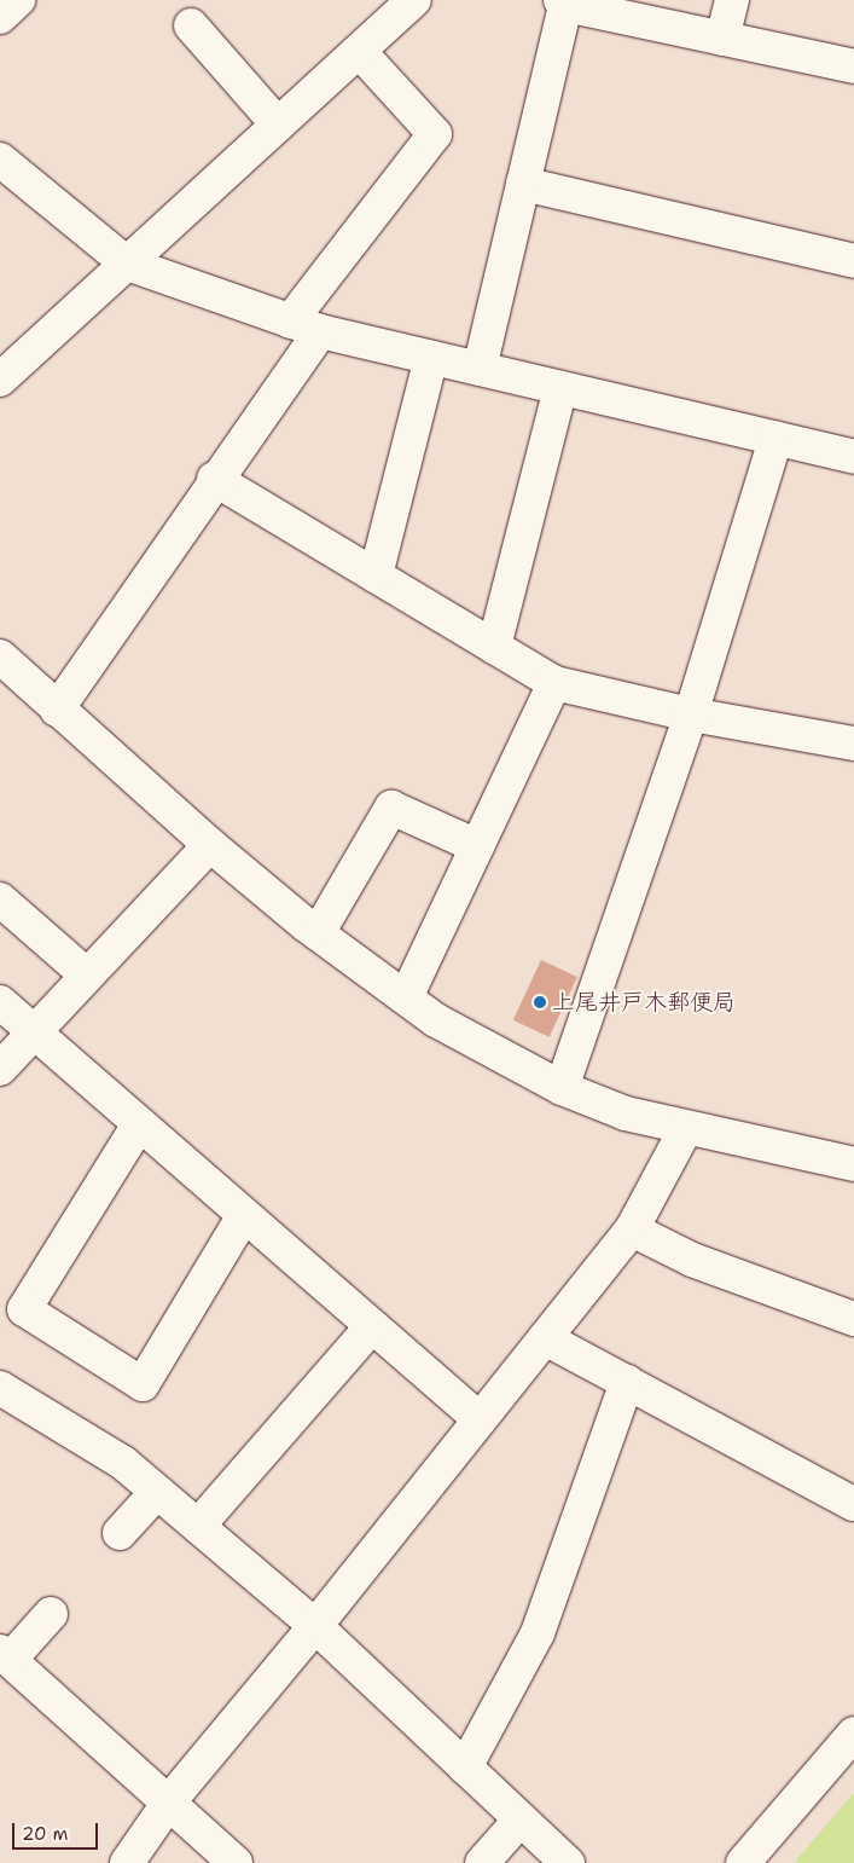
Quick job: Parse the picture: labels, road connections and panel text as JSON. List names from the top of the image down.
{
  "places": ["上尾井戸木郵便局"],
  "scale_bar": "20 m"
}
